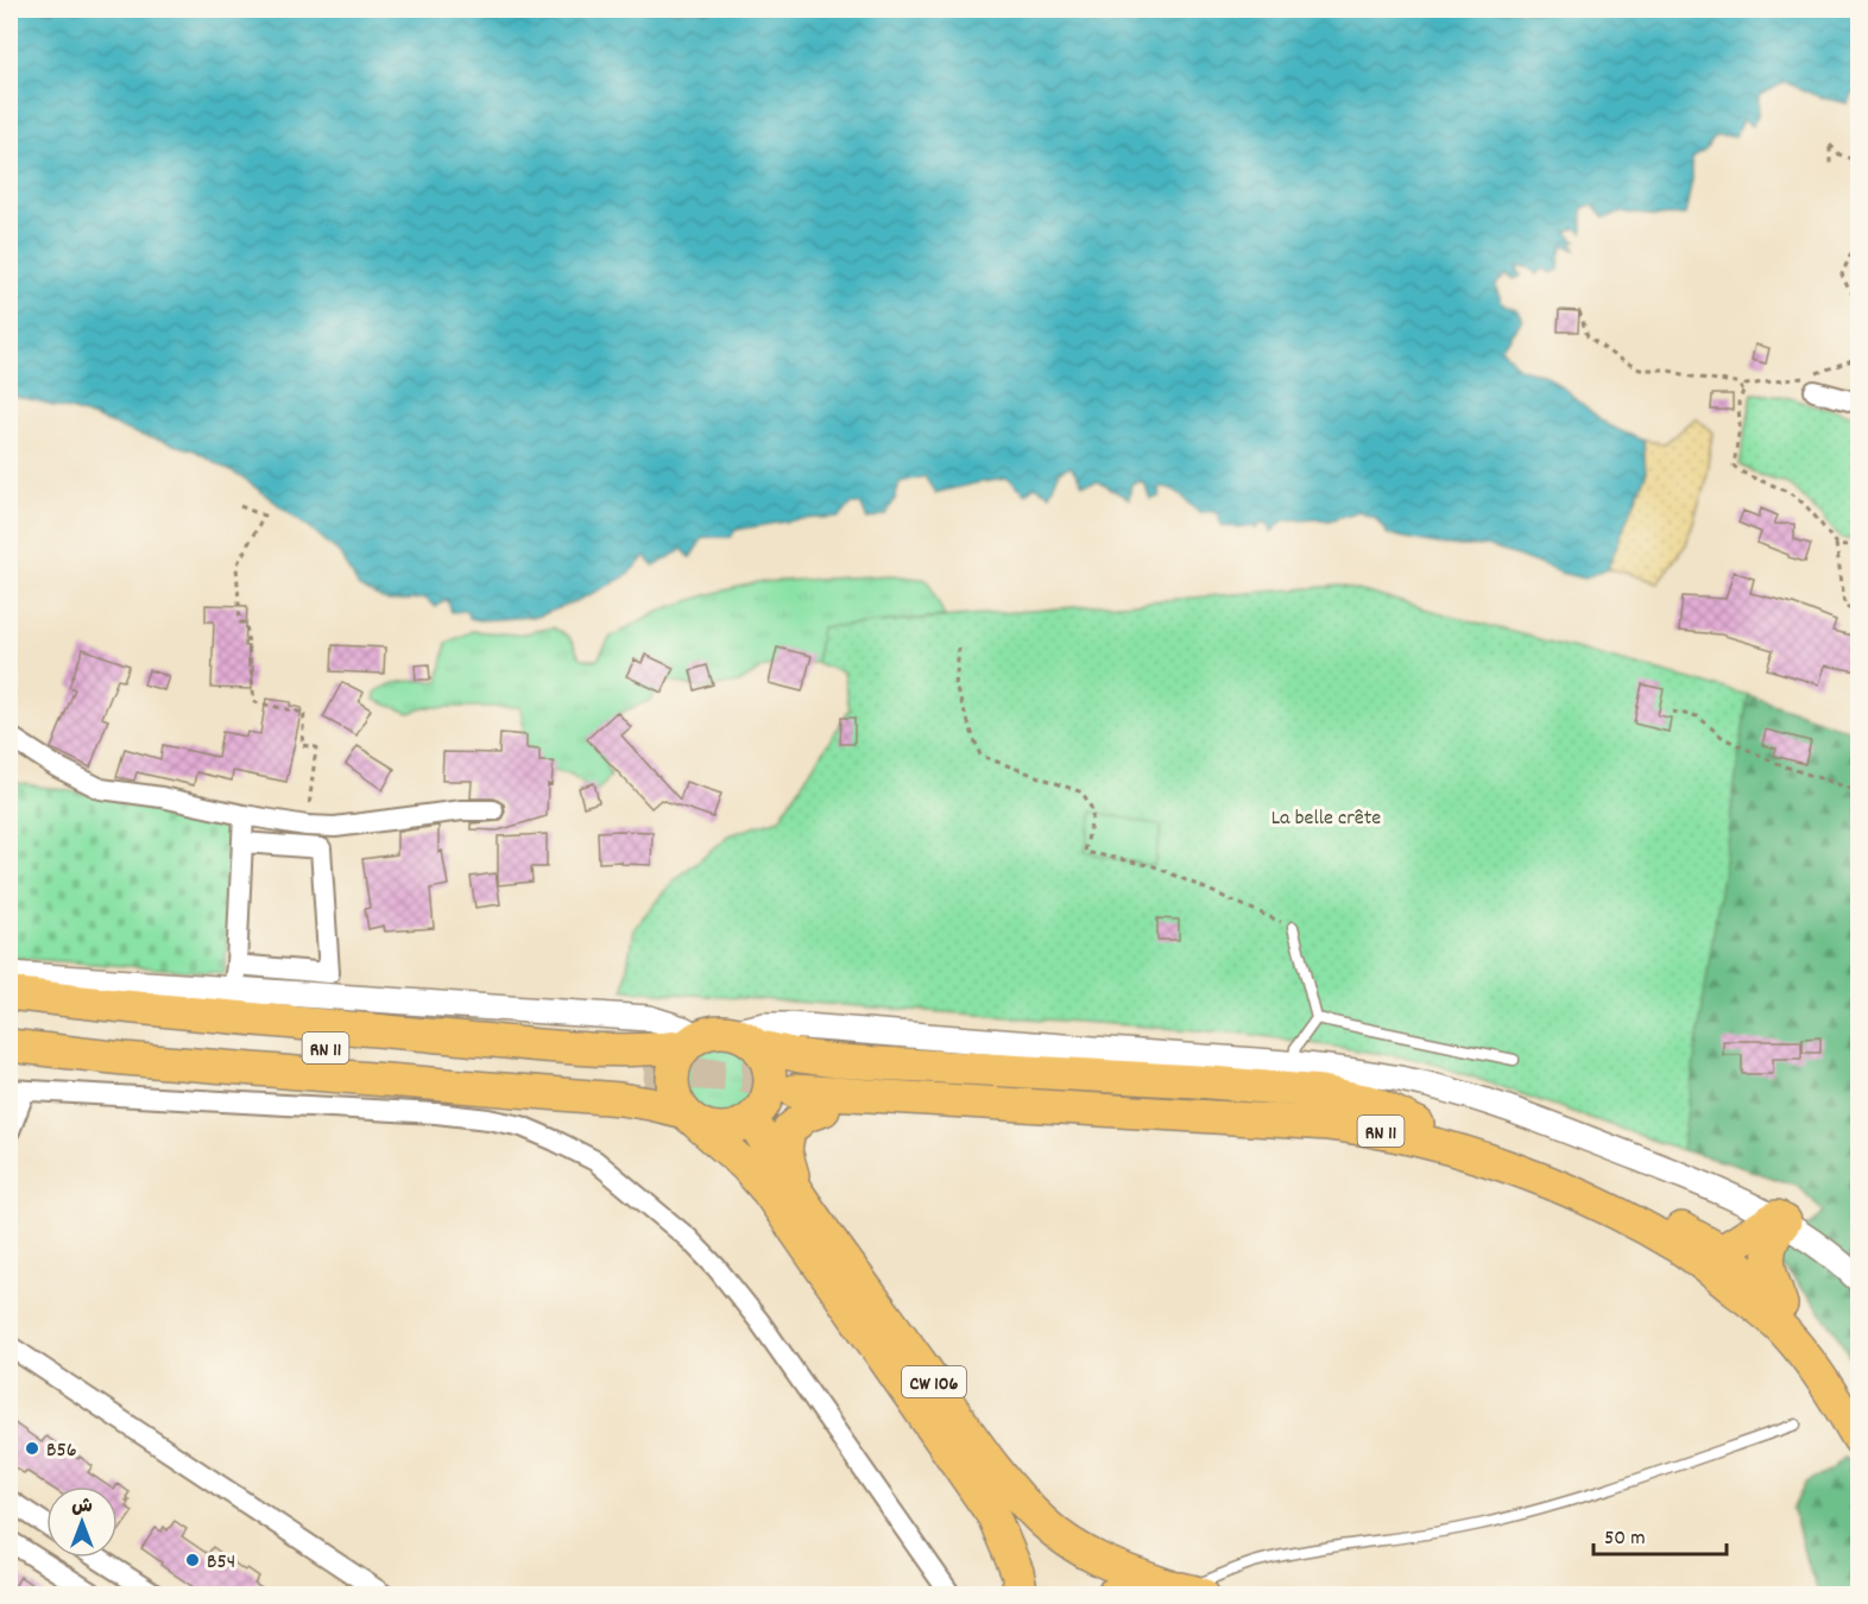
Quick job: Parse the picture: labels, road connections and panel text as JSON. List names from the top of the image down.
{
  "streets": {
    "highway": ["RN 11", "CW 106"]
  },
  "parks": ["La belle crête"],
  "places": ["B56", "B54"],
  "scale_bar": "50 m",
  "north": "top"
}
